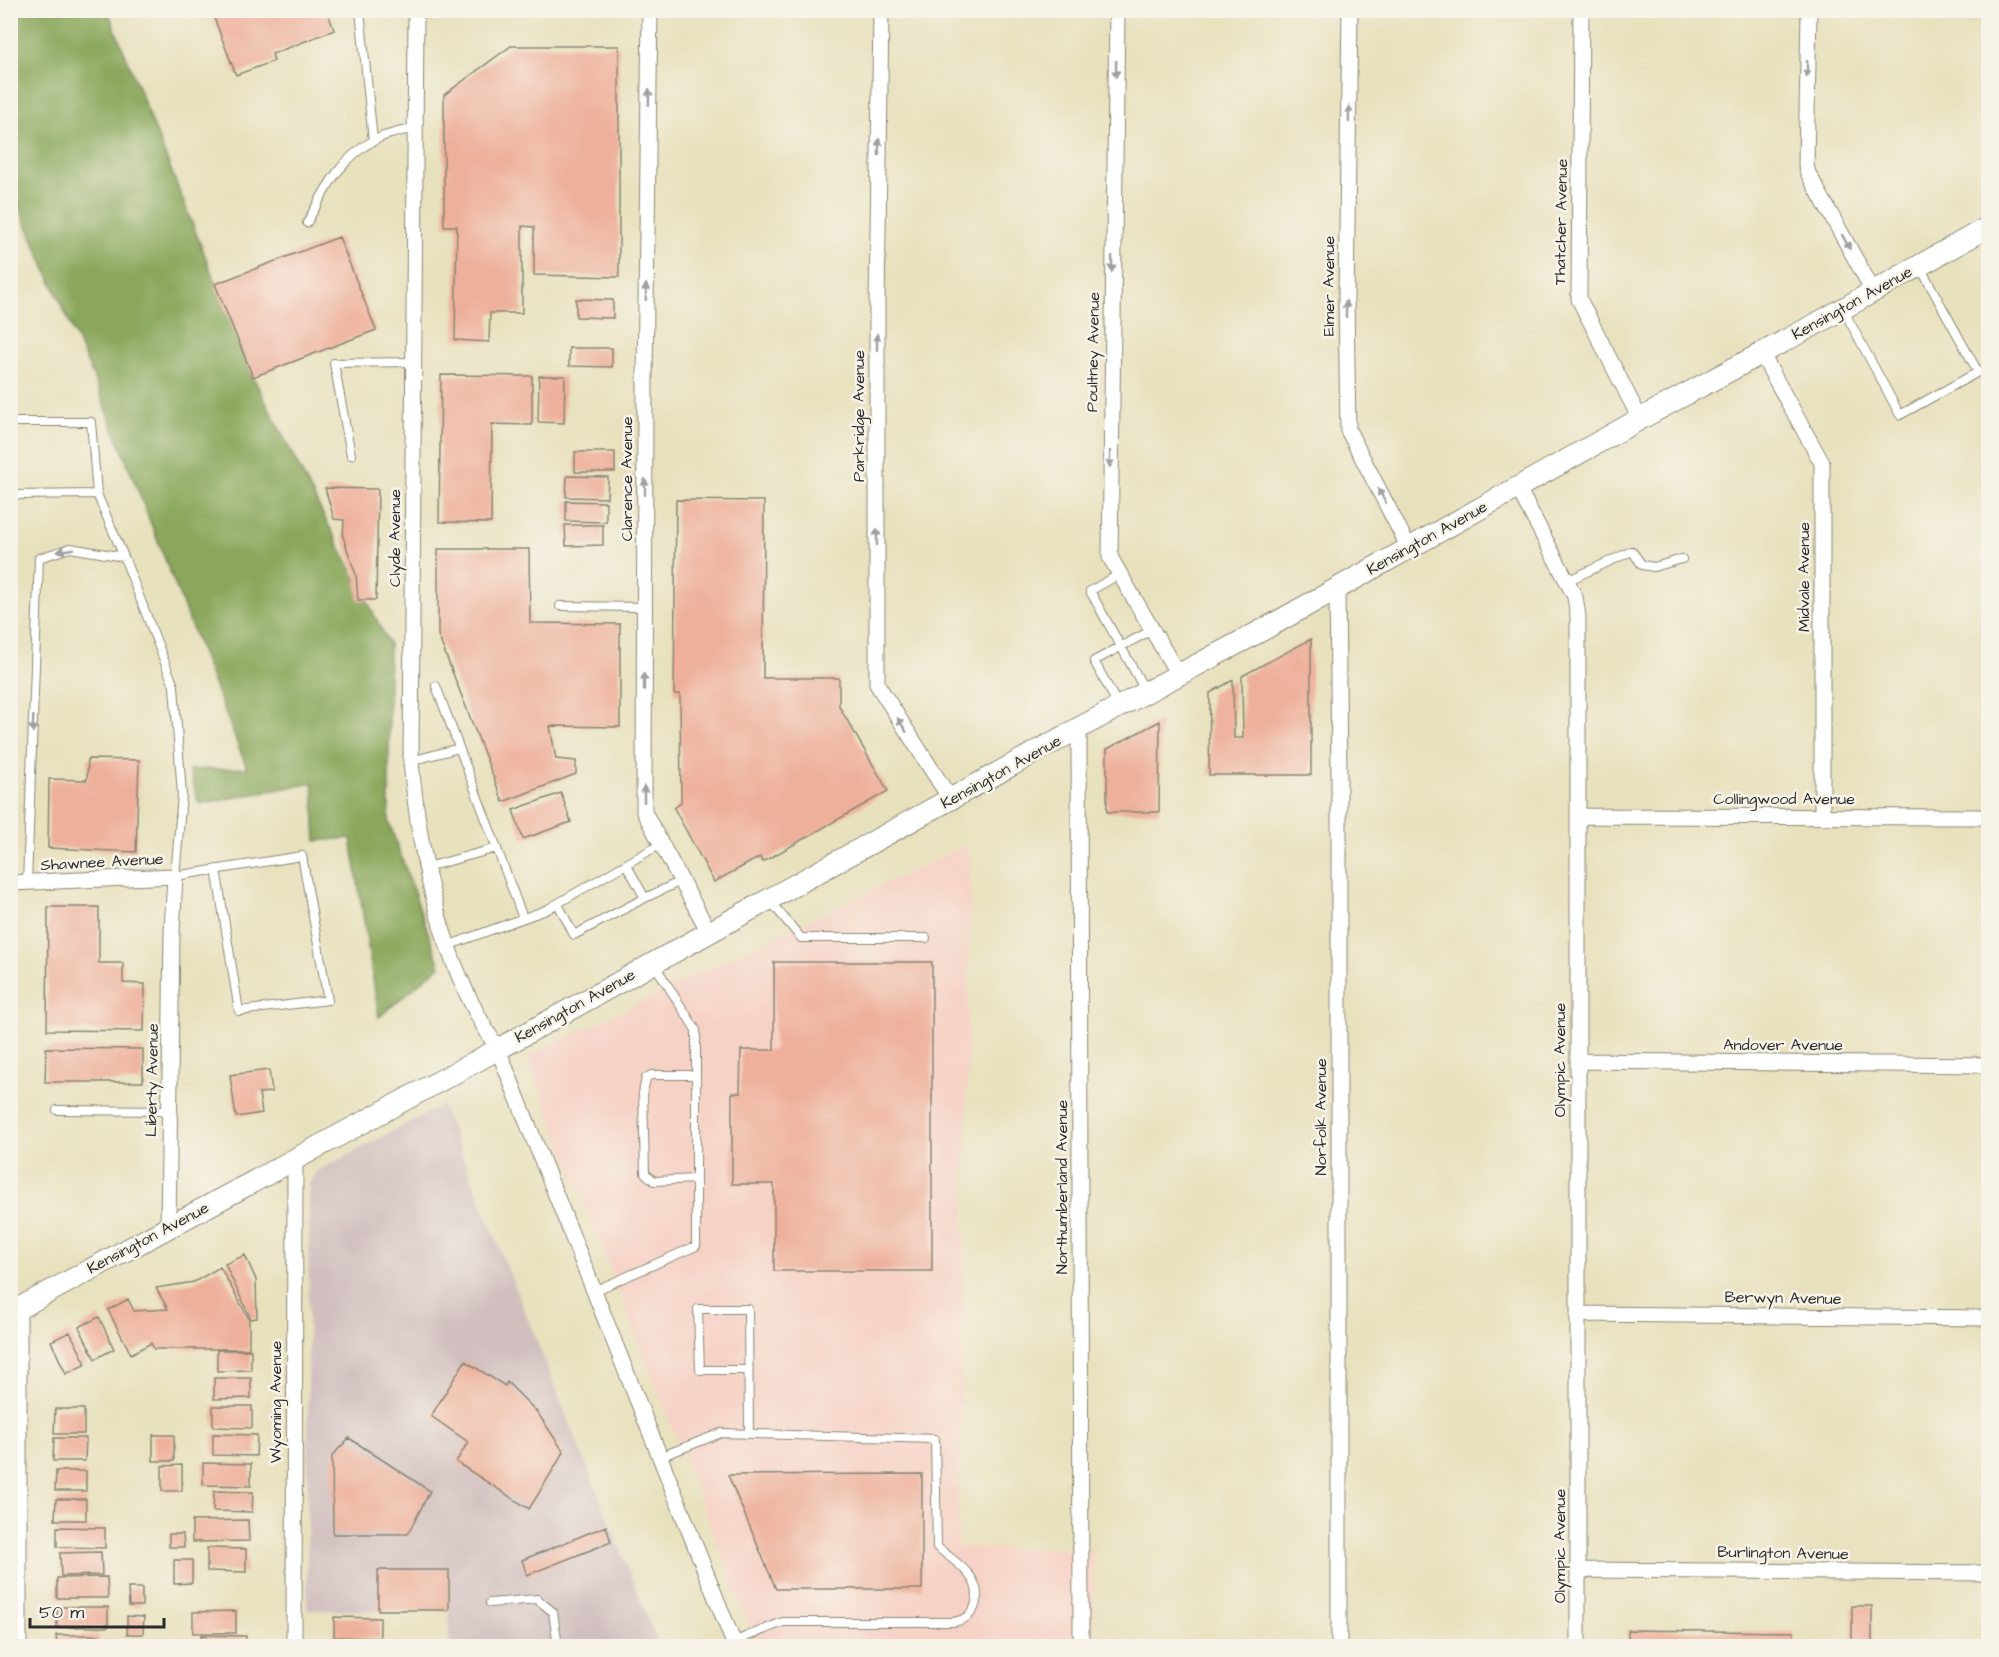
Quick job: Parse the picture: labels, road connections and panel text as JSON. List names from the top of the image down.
{
  "streets": {
    "street": [
      "Thatcher Avenue",
      "Elmer Avenue",
      "Kensington Avenue",
      "Poultney Avenue",
      "Parkridge Avenue",
      "Clarence Avenue",
      "Clyde Avenue",
      "Midvale Avenue",
      "Collingwood Avenue",
      "Shawnee Avenue",
      "Andover Avenue",
      "Olympic Avenue",
      "Liberty Avenue",
      "Norfolk Avenue",
      "Northumberland Avenue",
      "Berwyn Avenue",
      "Wyoming Avenue",
      "Burlington Avenue"
    ]
  },
  "crossings": [
    ["Thatcher Avenue", "Kensington Avenue"],
    ["Elmer Avenue", "Kensington Avenue"],
    ["Kensington Avenue", "Poultney Avenue"],
    ["Kensington Avenue", "Parkridge Avenue"],
    ["Kensington Avenue", "Clarence Avenue"],
    ["Kensington Avenue", "Clyde Avenue"],
    ["Kensington Avenue", "Midvale Avenue"],
    ["Kensington Avenue", "Olympic Avenue"],
    ["Kensington Avenue", "Liberty Avenue"],
    ["Kensington Avenue", "Norfolk Avenue"],
    ["Kensington Avenue", "Northumberland Avenue"],
    ["Kensington Avenue", "Wyoming Avenue"],
    ["Midvale Avenue", "Collingwood Avenue"],
    ["Collingwood Avenue", "Olympic Avenue"],
    ["Shawnee Avenue", "Liberty Avenue"],
    ["Andover Avenue", "Olympic Avenue"],
    ["Olympic Avenue", "Berwyn Avenue"],
    ["Olympic Avenue", "Burlington Avenue"]
  ],
  "one_way": [
    "Elmer Avenue",
    "Poultney Avenue",
    "Parkridge Avenue",
    "Clarence Avenue"
  ],
  "scale_bar": "50 m"
}
